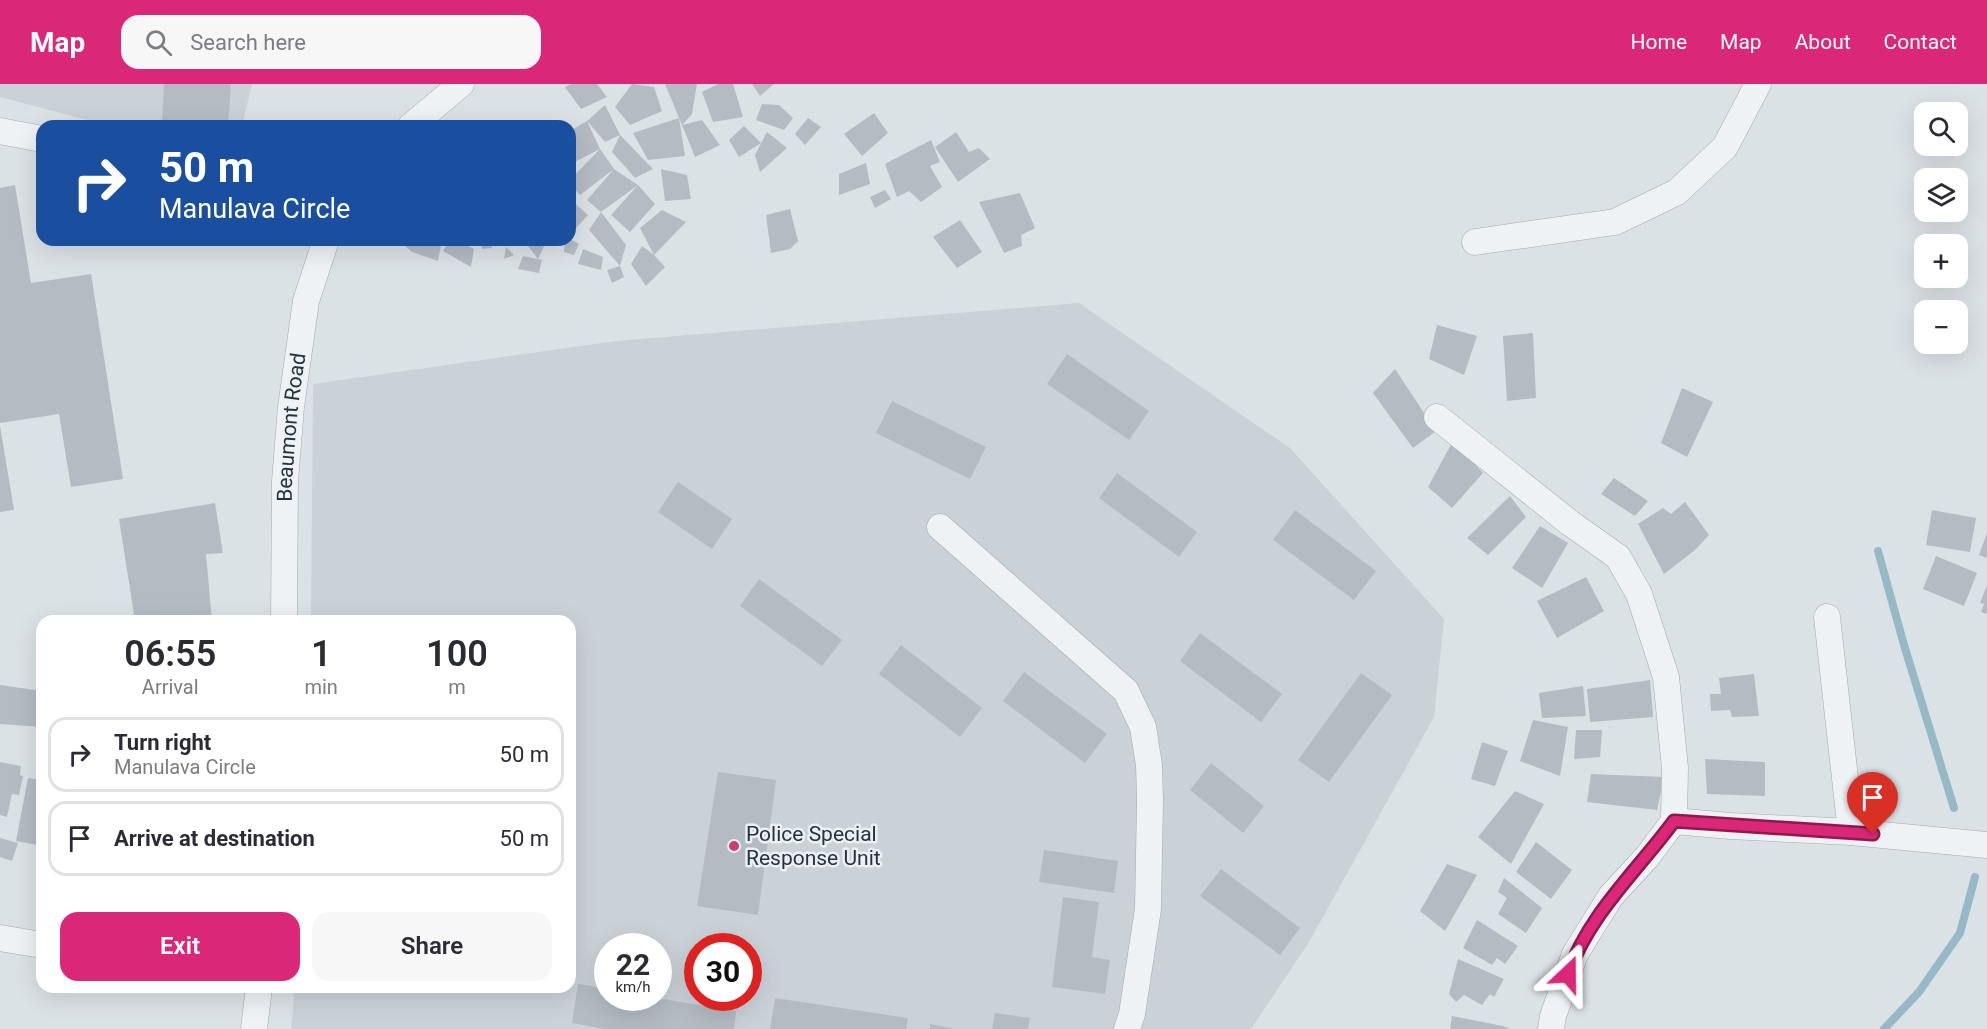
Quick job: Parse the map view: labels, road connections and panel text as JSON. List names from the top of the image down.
{
  "streets": {
    "street": ["Beaumont Road"]
  },
  "places": ["Police Special Response Unit"],
  "page": {
    "header": "Map",
    "search": "Search here",
    "nav": [
      "Home",
      "Map",
      "About",
      "Contact"
    ],
    "map_buttons": ["+", "−"],
    "turn": ["50 m", "Manulava Circle"],
    "eta": [
      "06:55",
      "Arrival",
      "1",
      "min",
      "100",
      "m"
    ],
    "list": [
      {
        "name": "Turn right",
        "note": "Manulava Circle",
        "value": "50 m"
      },
      {
        "name": "Arrive at destination",
        "value": "50 m"
      }
    ],
    "buttons": ["Exit", "Share"],
    "speed": "22 km/h",
    "limit": "30"
  }
}
